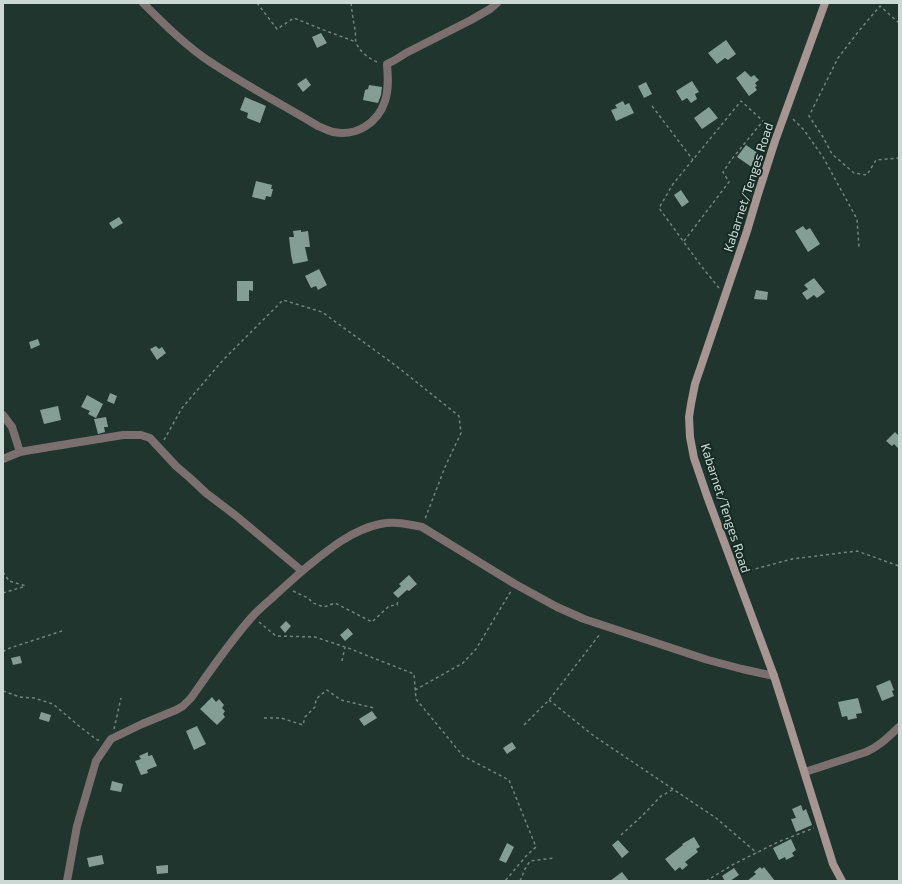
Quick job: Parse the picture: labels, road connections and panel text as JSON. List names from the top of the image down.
{
  "streets": {
    "street": ["Kabarnet/Tenges Road"]
  }
}
